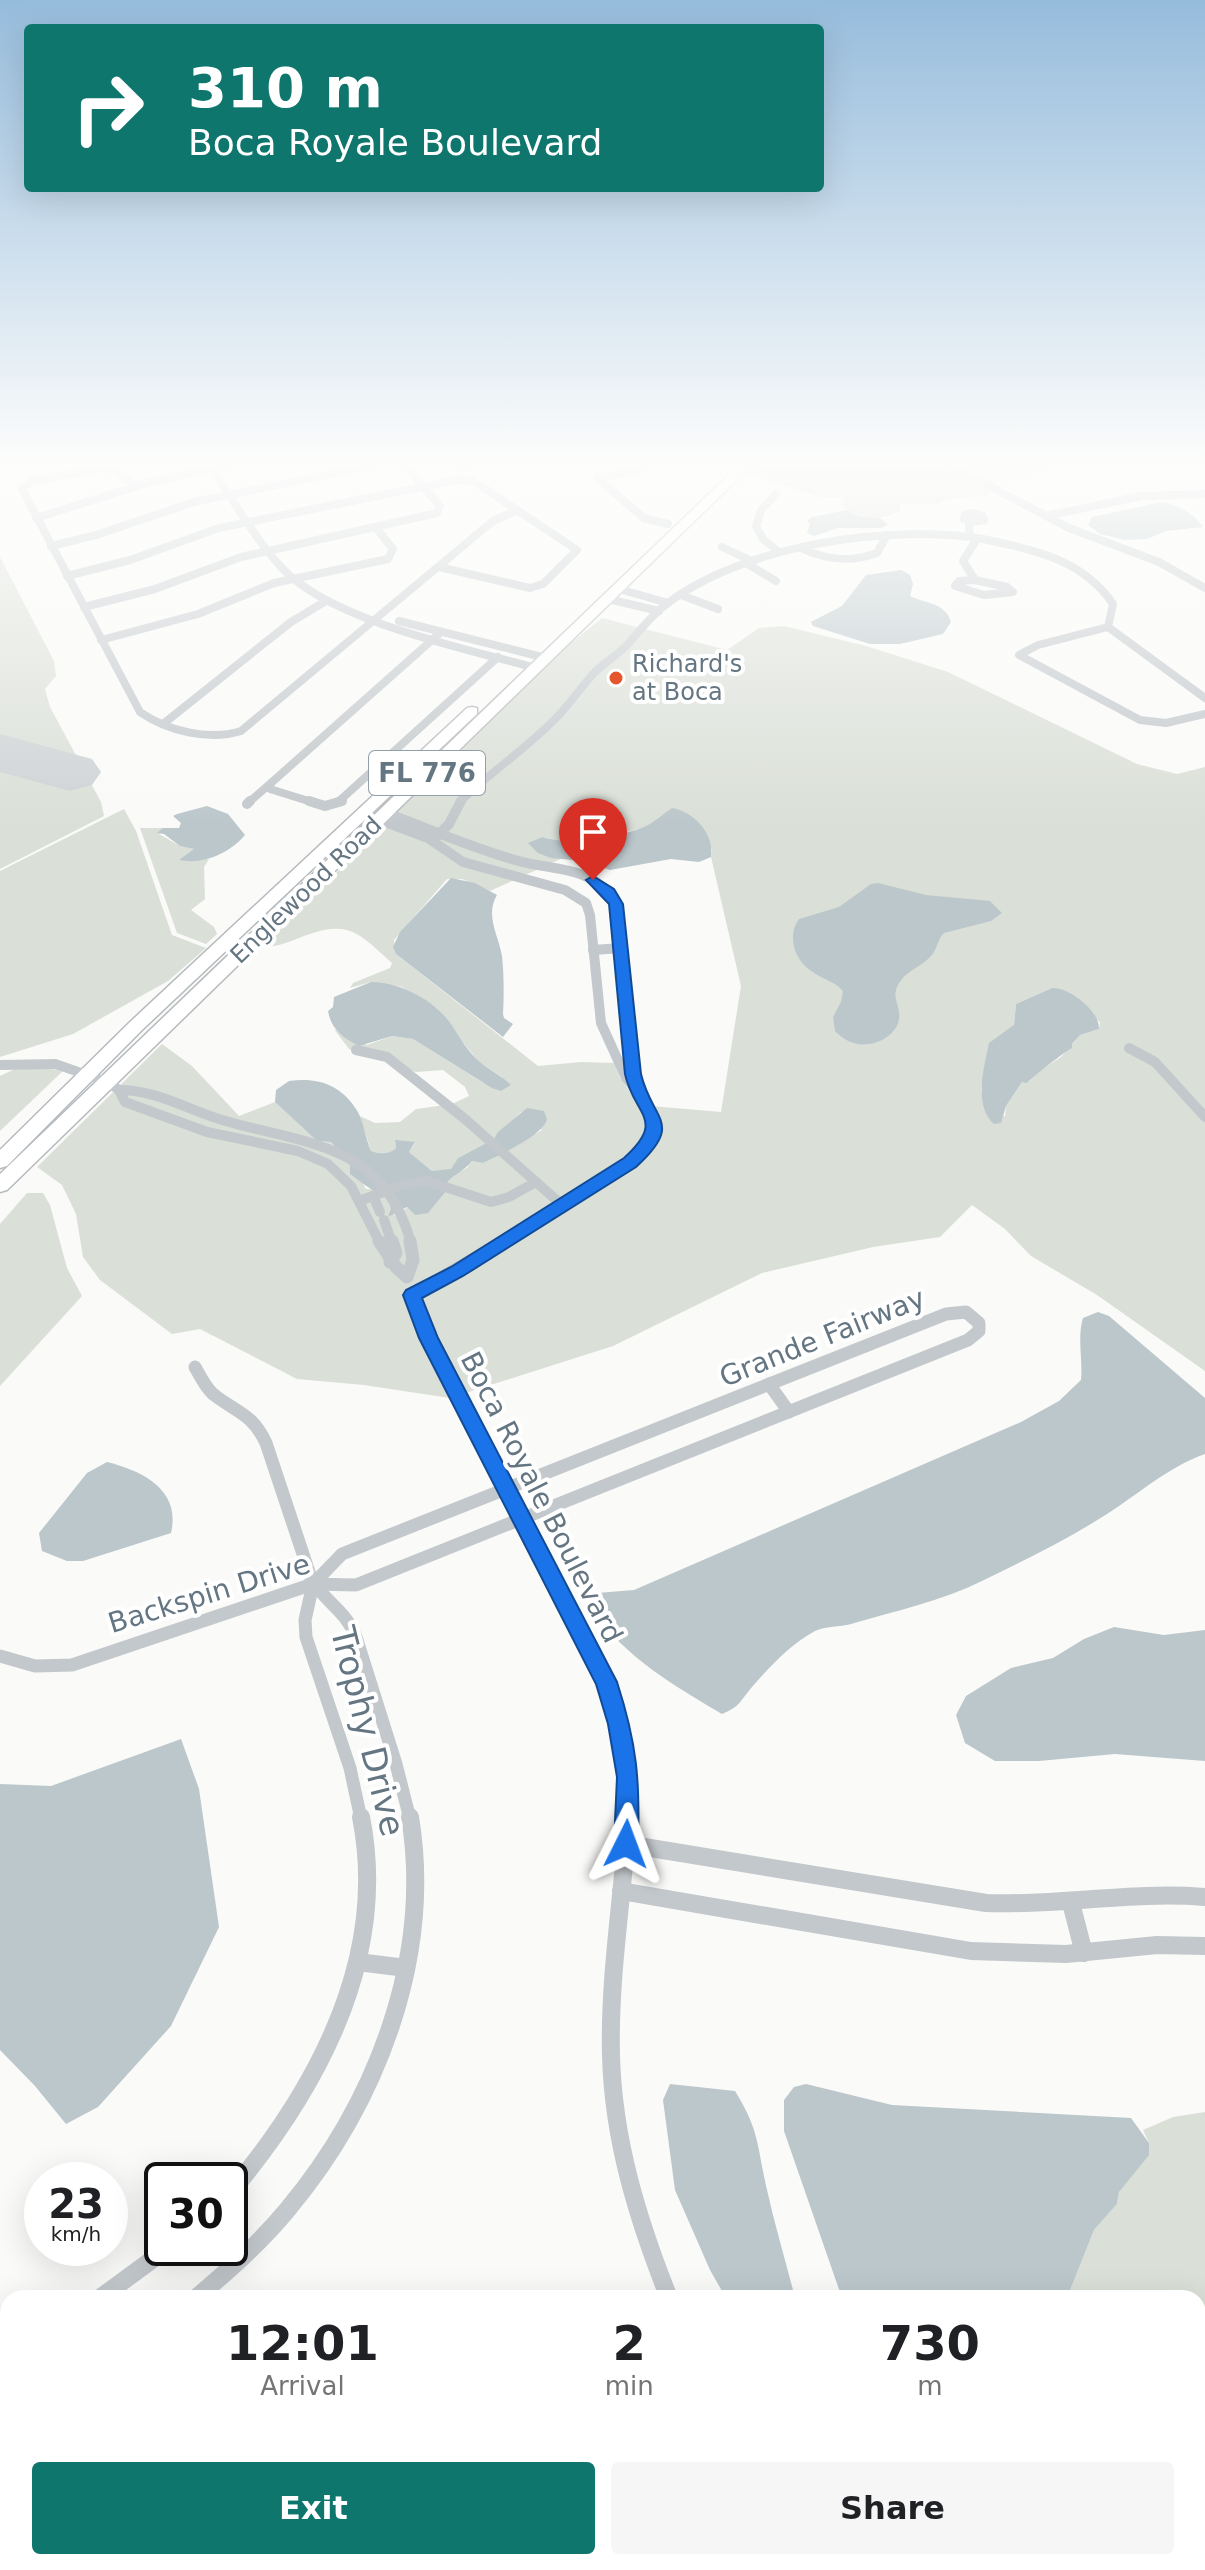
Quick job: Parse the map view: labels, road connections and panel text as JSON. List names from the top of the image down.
{
  "streets": {
    "main road": ["FL 776", "Englewood Road"],
    "street": [
      "Grande Fairway",
      "Boca Royale Boulevard",
      "Backspin Drive",
      "Trophy Drive"
    ]
  },
  "crossings": [
    ["FL 776", "Englewood Road"],
    ["Grande Fairway", "Boca Royale Boulevard"],
    ["Grande Fairway", "Backspin Drive"],
    ["Grande Fairway", "Trophy Drive"],
    ["Boca Royale Boulevard", "Backspin Drive"],
    ["Backspin Drive", "Trophy Drive"]
  ],
  "places": ["Richard's at Boca"],
  "page": {
    "turn": ["310 m", "Boca Royale Boulevard"],
    "speed": "23 km/h",
    "limit": "30",
    "eta": [
      "12:01",
      "Arrival",
      "2",
      "min",
      "730",
      "m"
    ],
    "buttons": ["Exit", "Share"]
  }
}
